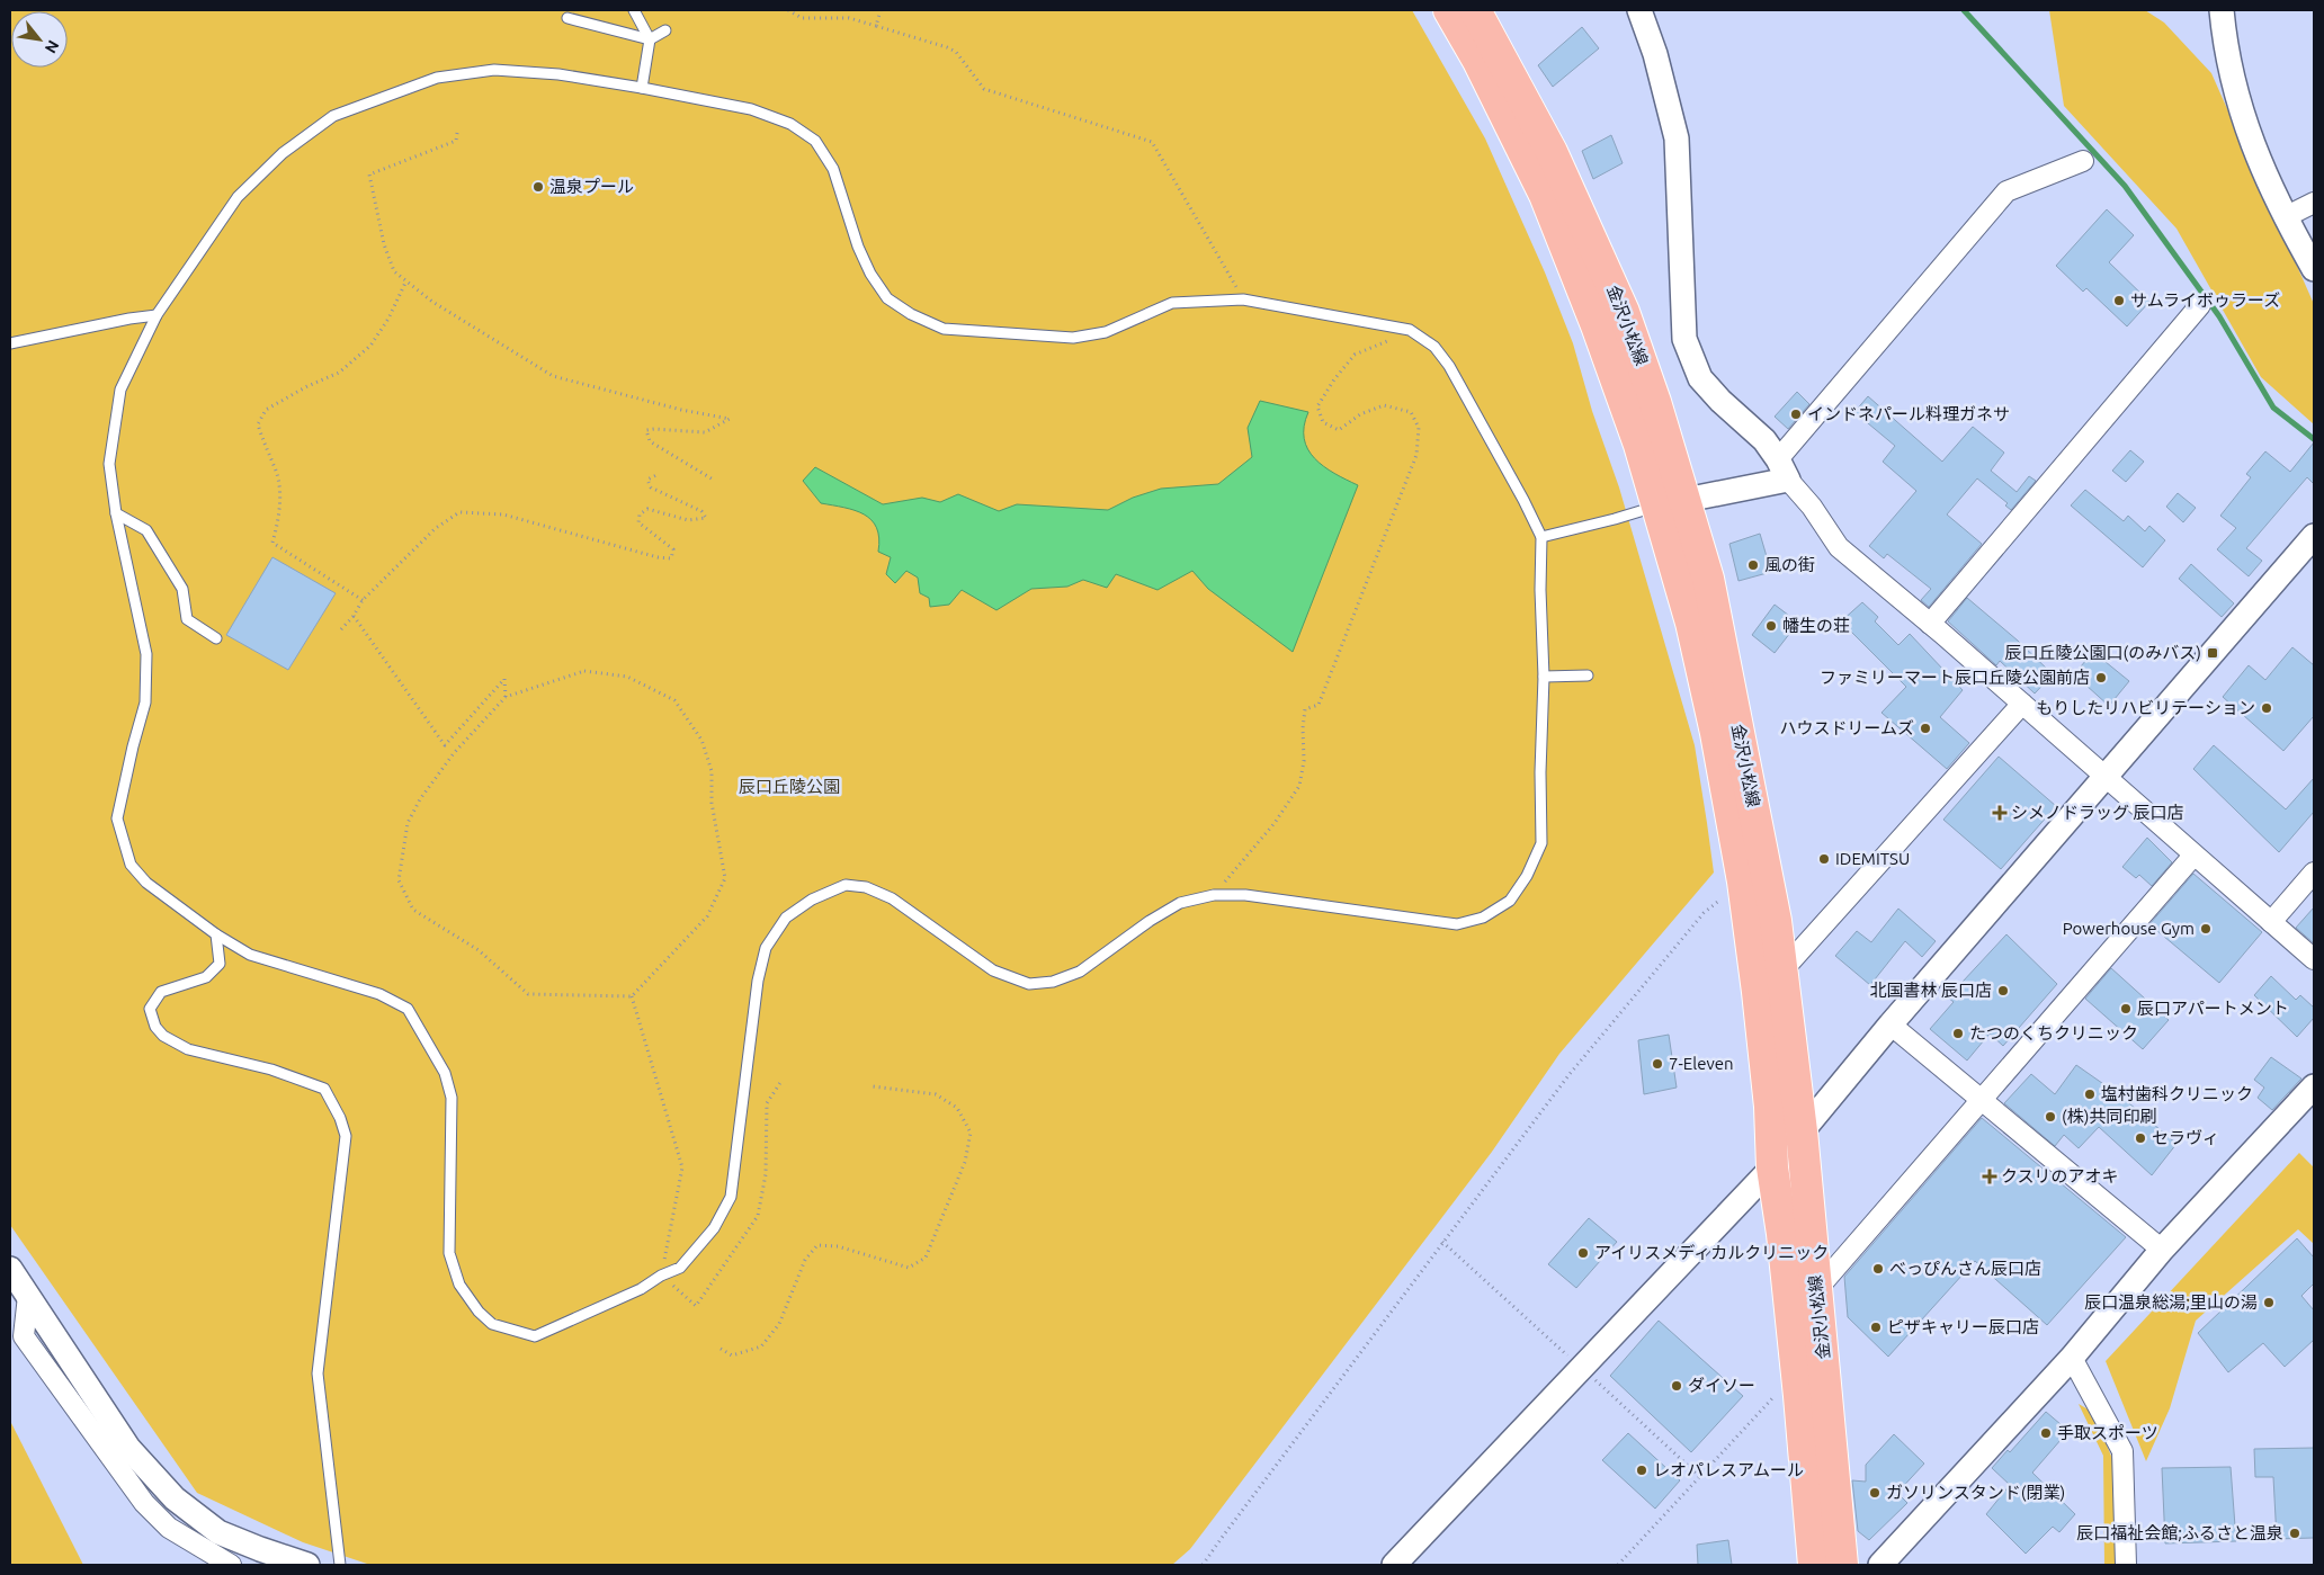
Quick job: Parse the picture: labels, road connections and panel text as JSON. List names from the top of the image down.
{
  "streets": {
    "main road": ["金沢小松線"]
  },
  "parks": ["辰口丘陵公園"],
  "places": {
    "other": [
      "温泉プール",
      "サムライボゥラーズ",
      "インドネパール料理ガネサ",
      "風の街",
      "幡生の荘",
      "ファミリーマート辰口丘陵公園前店",
      "もりしたリハビリテーション",
      "ハウスドリームズ",
      "IDEMITSU",
      "Powerhouse Gym",
      "北国書林 辰口店",
      "辰口アパートメント",
      "たつのくちクリニック",
      "7-Eleven",
      "塩村歯科クリニック",
      "(株)共同印刷",
      "セラヴィ",
      "アイリスメディカルクリニック",
      "べっぴんさん辰口店",
      "辰口温泉総湯;里山の湯",
      "ピザキャリー辰口店",
      "ダイソー",
      "手取スポーツ",
      "レオパレスアムール",
      "ガソリンスタンド(閉業)",
      "辰口福祉会館;ふるさと温泉"
    ],
    "transit": ["辰口丘陵公園口(のみバス)"],
    "health": ["シメノドラッグ 辰口店", "クスリのアオキ"]
  },
  "north": "bottom right"
}
